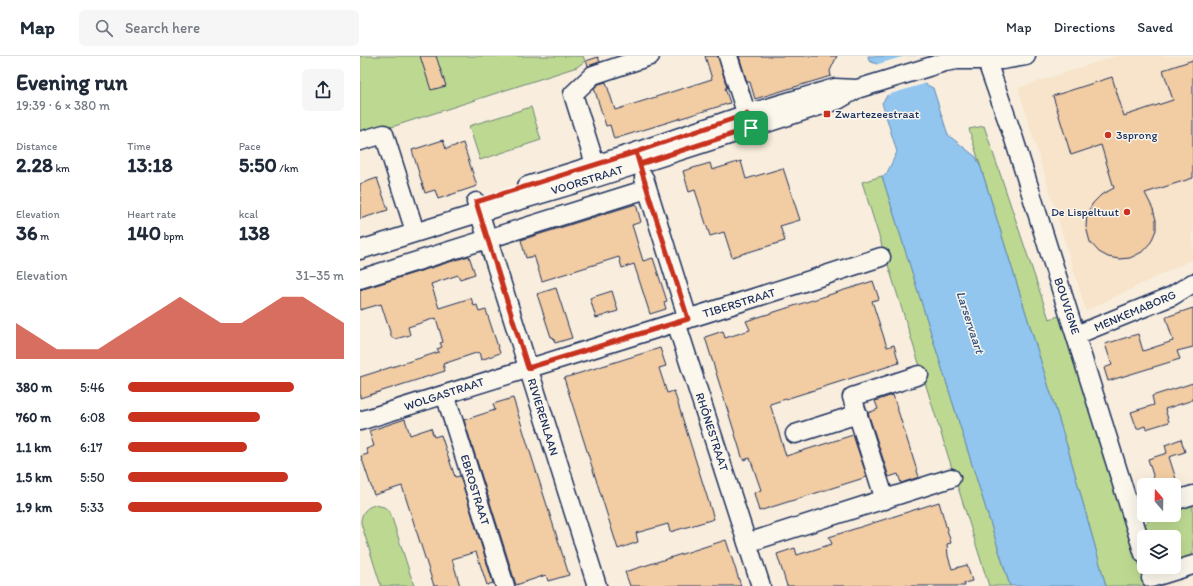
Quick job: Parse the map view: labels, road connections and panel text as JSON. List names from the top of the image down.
{
  "streets": {
    "street": [
      "VOORSTRAAT",
      "TIBERSTRAAT",
      "BOUVIGNE",
      "MENKEMABORG",
      "WOLGASTRAAT",
      "RIVIERENLAAN",
      "RHÔNESTRAAT",
      "EBROSTRAAT"
    ]
  },
  "crossings": [
    ["VOORSTRAAT", "BOUVIGNE"],
    ["VOORSTRAAT", "RIVIERENLAAN"],
    ["VOORSTRAAT", "RHÔNESTRAAT"],
    ["TIBERSTRAAT", "WOLGASTRAAT"],
    ["TIBERSTRAAT", "RIVIERENLAAN"],
    ["TIBERSTRAAT", "RHÔNESTRAAT"],
    ["BOUVIGNE", "MENKEMABORG"],
    ["WOLGASTRAAT", "RIVIERENLAAN"],
    ["WOLGASTRAAT", "EBROSTRAAT"]
  ],
  "water": ["Larservaart"],
  "places": {
    "transit": ["Zwartezeestraat"],
    "other": ["3sprong", "De Lispeltuut"]
  },
  "north": "top",
  "page": {
    "header": "Map",
    "search": "Search here",
    "nav": ["Map", "Directions", "Saved"],
    "heading": ["Evening run", "19:39 · 6 × 380 m"],
    "stats": [
      ["Distance", "2.28 km"],
      ["Time", "13:18"],
      ["Pace", "5:50 /km"],
      ["Elevation", "36 m"],
      ["Heart rate", "140 bpm"],
      ["kcal", "138"]
    ],
    "chart": ["Elevation", "31–35 m"],
    "list": [
      {
        "name": "380 m",
        "note": "5:46"
      },
      {
        "name": "760 m",
        "note": "6:08"
      },
      {
        "name": "1.1 km",
        "note": "6:17"
      },
      {
        "name": "1.5 km",
        "note": "5:50"
      },
      {
        "name": "1.9 km",
        "note": "5:33"
      }
    ]
  }
}
